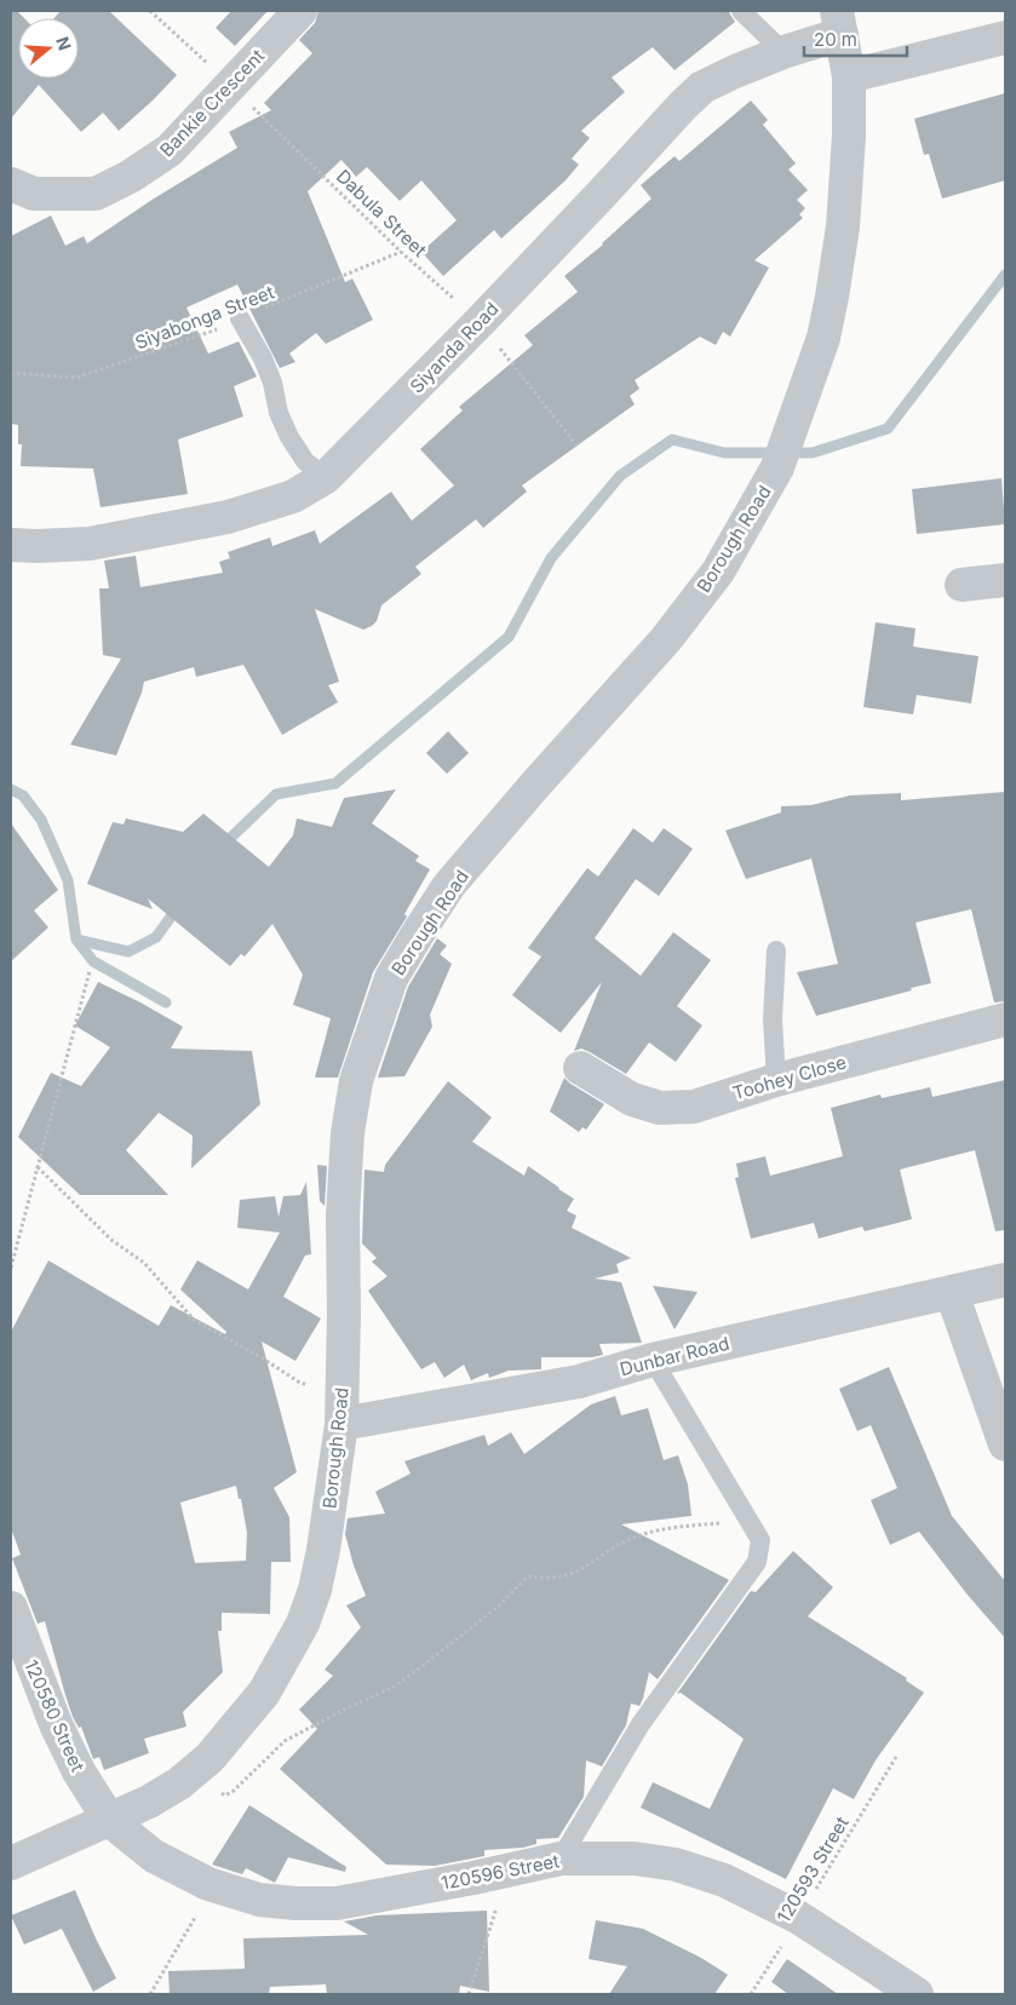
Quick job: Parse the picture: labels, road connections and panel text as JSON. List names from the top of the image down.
{
  "streets": {
    "street": [
      "Bankie Crescent",
      "Siyanda Road",
      "Borough Road",
      "Toohey Close",
      "Dunbar Road",
      "120580 Street",
      "120596 Street"
    ],
    "path": ["Dabula Street", "Siyabonga Street", "120593 Street"]
  },
  "crossings": [
    ["Bankie Crescent", "Dabula Street"],
    ["Dabula Street", "Siyabonga Street"],
    ["Dabula Street", "Siyanda Road"],
    ["Siyanda Road", "Borough Road"],
    ["Borough Road", "Dunbar Road"],
    ["Borough Road", "120580 Street"],
    ["Borough Road", "120596 Street"],
    ["120580 Street", "120596 Street"],
    ["120593 Street", "120596 Street"]
  ],
  "scale_bar": "20 m",
  "north": "right"
}
